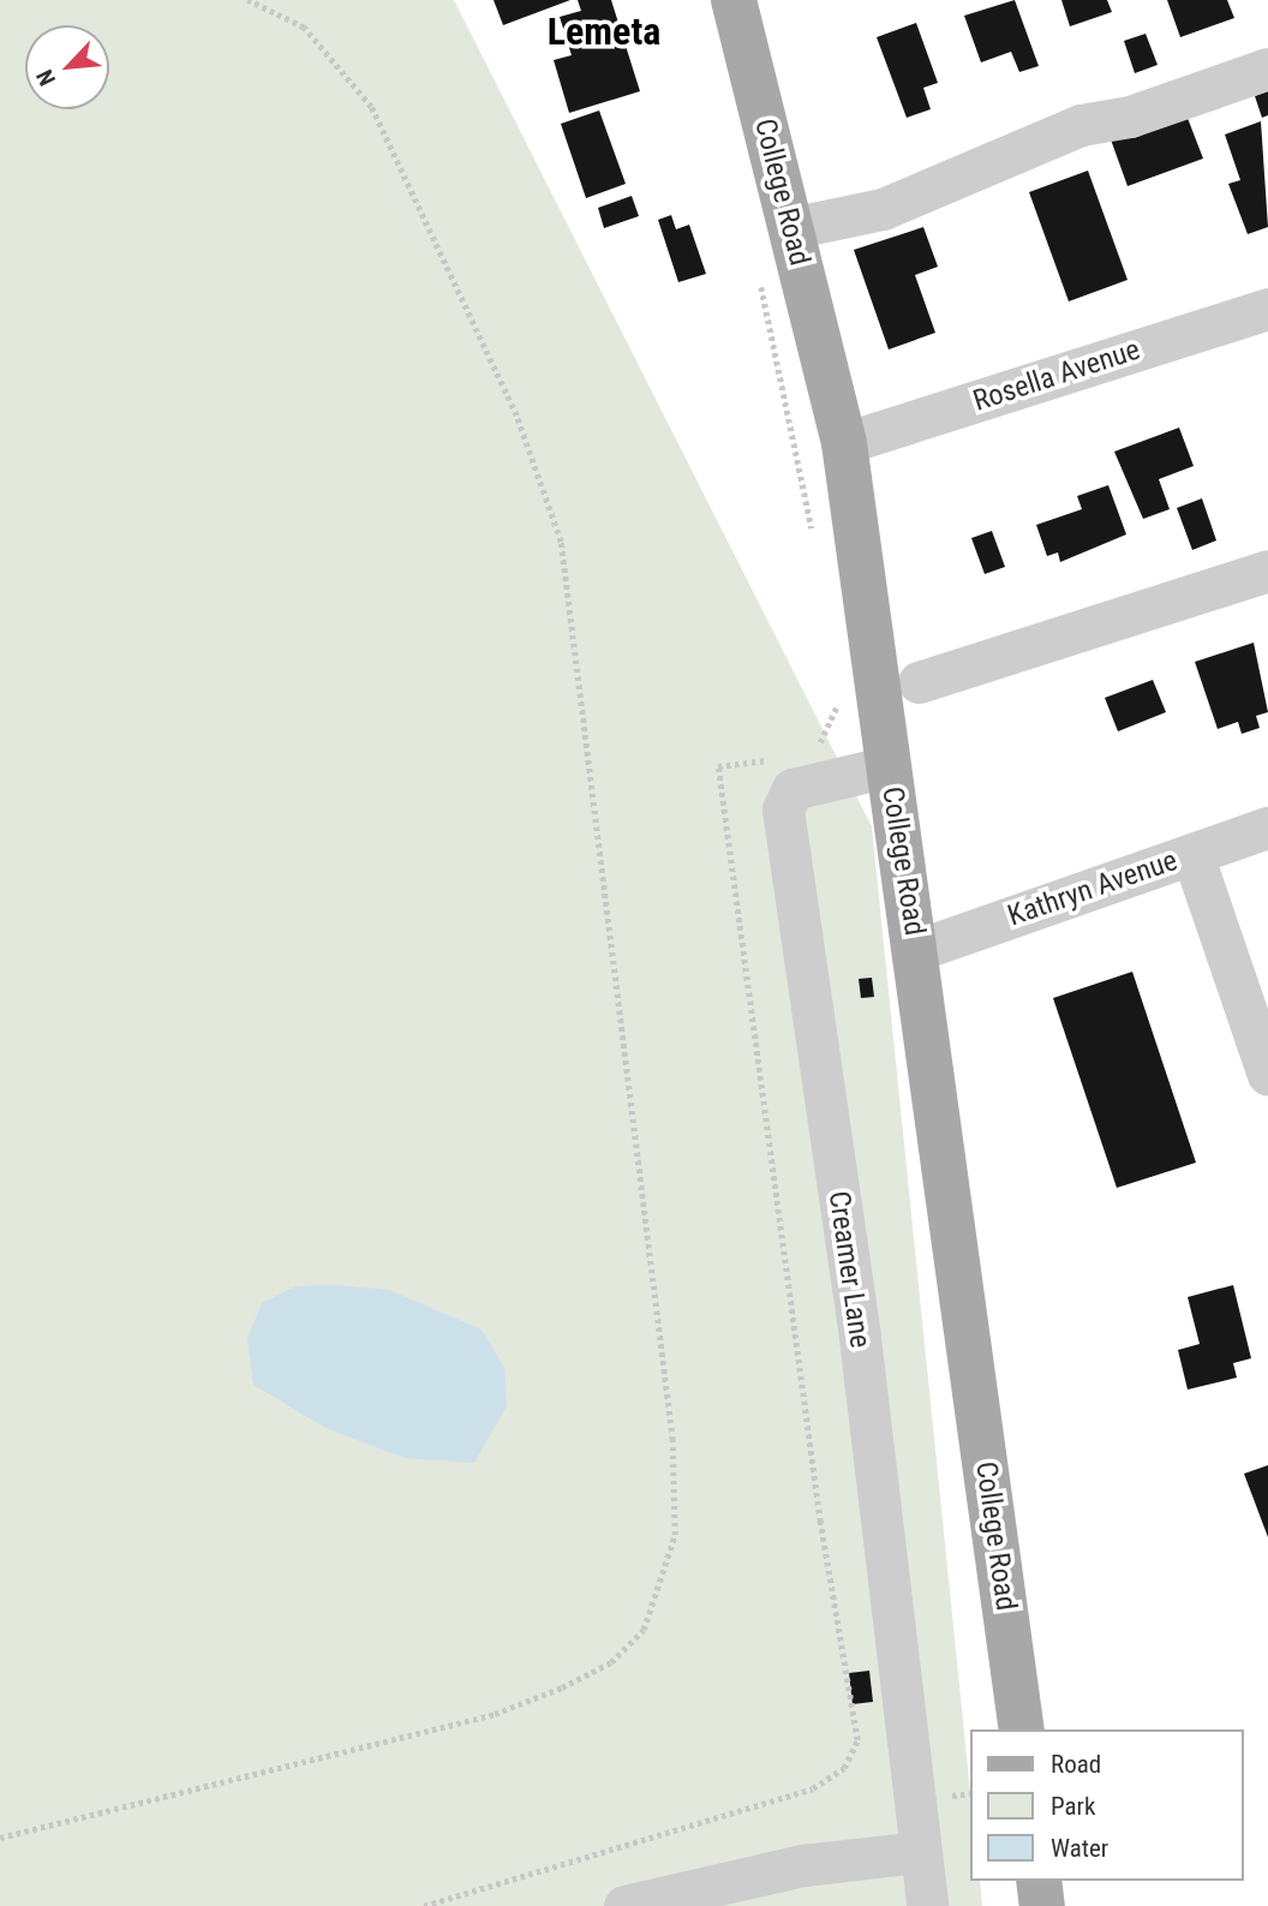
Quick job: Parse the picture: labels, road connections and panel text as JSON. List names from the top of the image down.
{
  "streets": {
    "main road": ["College Road"],
    "street": ["Rosella Avenue", "Kathryn Avenue", "Creamer Lane"]
  },
  "crossings": [
    ["College Road", "Rosella Avenue"],
    ["College Road", "Kathryn Avenue"],
    ["College Road", "Creamer Lane"]
  ],
  "districts": ["Lemeta"],
  "legend": ["Road", "Park", "Water"],
  "north": "bottom left"
}
